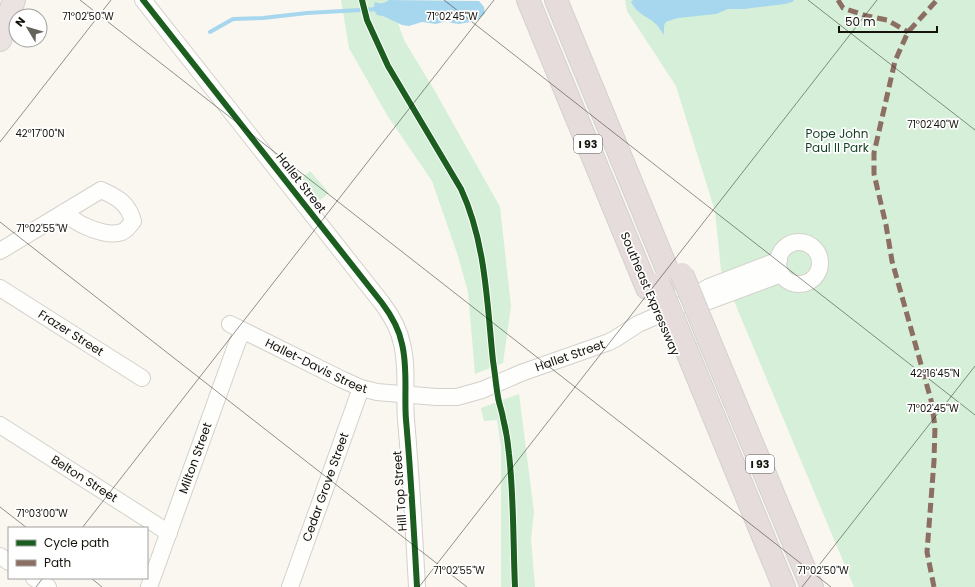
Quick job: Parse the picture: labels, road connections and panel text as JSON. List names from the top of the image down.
{
  "streets": {
    "highway": ["I 93", "Southeast Expressway"],
    "street": [
      "Hallet Street",
      "Frazer Street",
      "Hallet-Davis Street",
      "Milton Street",
      "Belton Street",
      "Cedar Grove Street",
      "Hill Top Street"
    ]
  },
  "crossings": [
    ["I 93", "Southeast Expressway"],
    ["Hallet Street", "Hallet-Davis Street"],
    ["Hallet Street", "Hill Top Street"],
    ["Hallet-Davis Street", "Milton Street"],
    ["Hallet-Davis Street", "Cedar Grove Street"],
    ["Hallet-Davis Street", "Hill Top Street"],
    ["Milton Street", "Belton Street"]
  ],
  "parks": ["Pope John Paul II Park"],
  "legend": ["Cycle path", "Path"],
  "scale_bar": "50 m",
  "north": "top left",
  "coordinates": [
    "71°02'50\"W",
    "71°02'45\"W",
    "71°02'40\"W",
    "42°17'00\"N",
    "71°02'55\"W",
    "42°16'45\"N",
    "71°03'00\"W"
  ]
}
